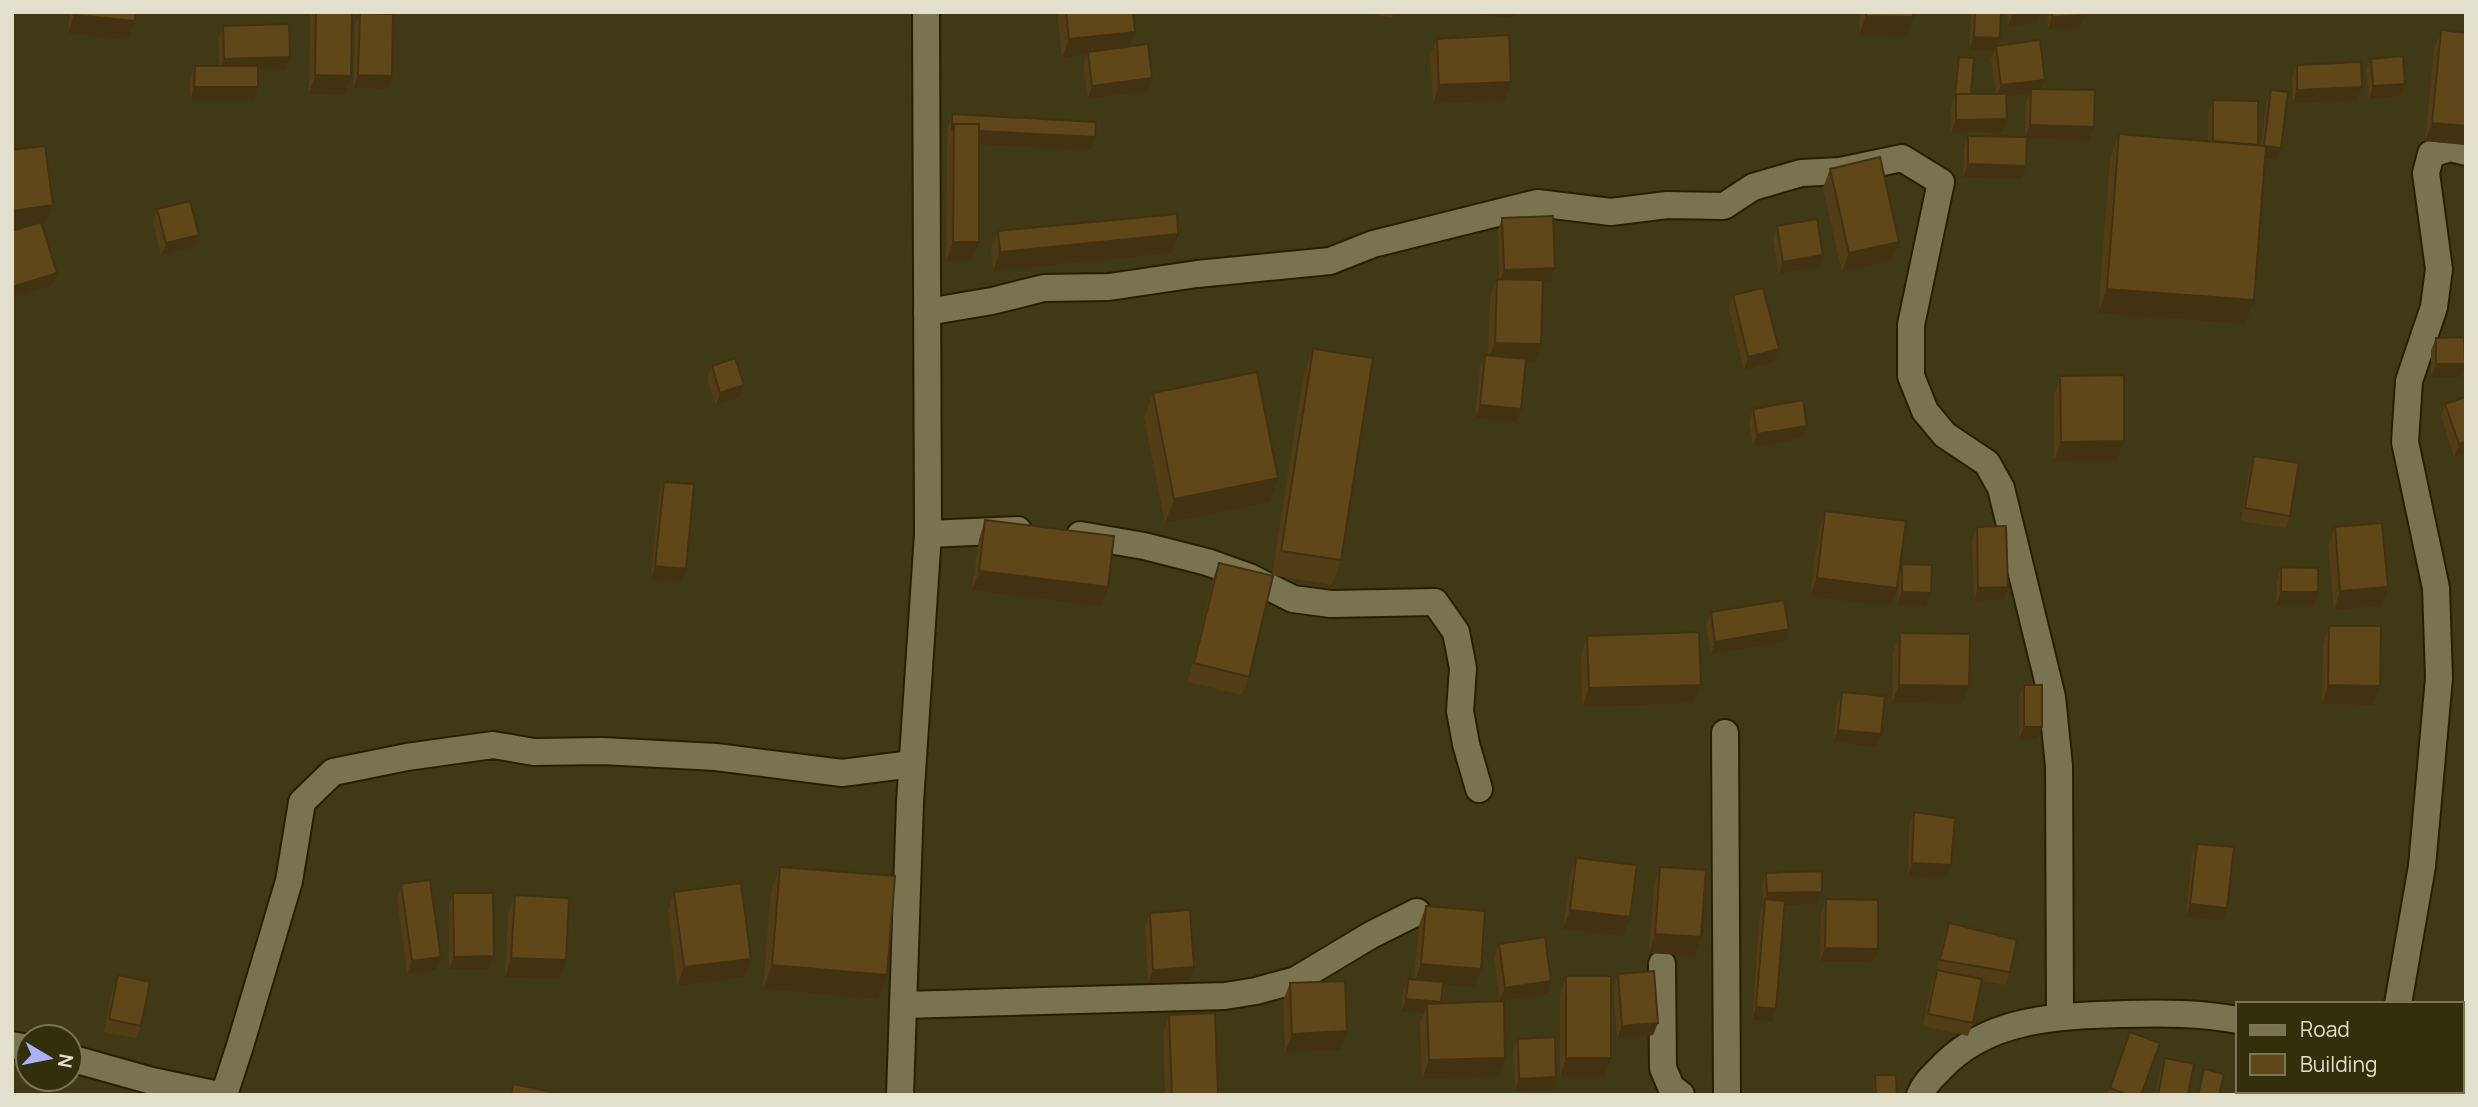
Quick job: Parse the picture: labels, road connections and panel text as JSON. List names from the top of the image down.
{
  "legend": ["Road", "Building"],
  "north": "right"
}
